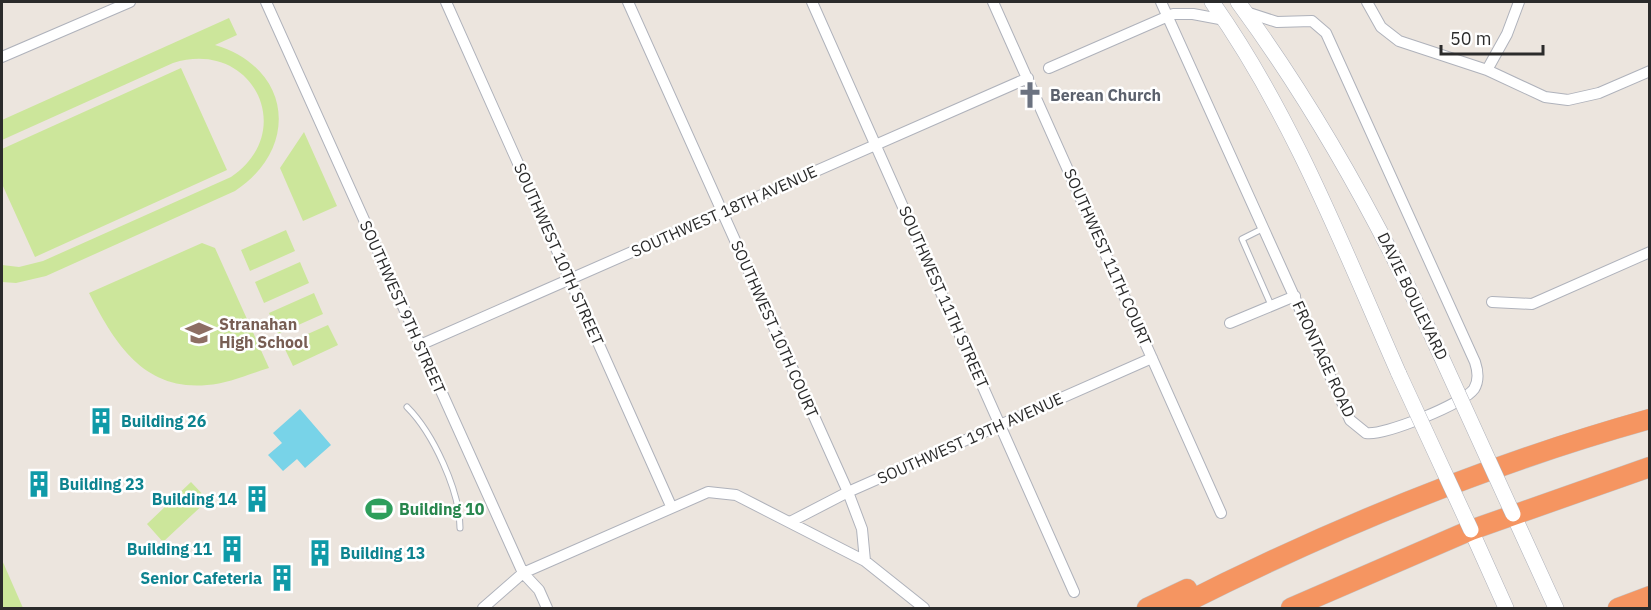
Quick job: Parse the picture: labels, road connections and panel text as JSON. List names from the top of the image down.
{
  "streets": {
    "main road": ["DAVIE BOULEVARD"],
    "street": [
      "SOUTHWEST 18TH AVENUE",
      "SOUTHWEST 10TH STREET",
      "SOUTHWEST 11TH COURT",
      "SOUTHWEST 11TH STREET",
      "SOUTHWEST 9TH STREET",
      "SOUTHWEST 10TH COURT",
      "FRONTAGE ROAD",
      "SOUTHWEST 19TH AVENUE"
    ]
  },
  "crossings": [
    ["SOUTHWEST 18TH AVENUE", "SOUTHWEST 10TH STREET"],
    ["SOUTHWEST 18TH AVENUE", "SOUTHWEST 11TH COURT"],
    ["SOUTHWEST 18TH AVENUE", "SOUTHWEST 11TH STREET"],
    ["SOUTHWEST 18TH AVENUE", "SOUTHWEST 9TH STREET"],
    ["SOUTHWEST 18TH AVENUE", "SOUTHWEST 10TH COURT"],
    ["SOUTHWEST 11TH COURT", "SOUTHWEST 19TH AVENUE"],
    ["DAVIE BOULEVARD", "FRONTAGE ROAD"],
    ["SOUTHWEST 11TH STREET", "SOUTHWEST 19TH AVENUE"],
    ["SOUTHWEST 10TH COURT", "SOUTHWEST 19TH AVENUE"]
  ],
  "places": {
    "church": ["Berean Church"],
    "school or university": ["Stranahan High School"],
    "building": [
      "Building 26",
      "Building 23",
      "Building 14",
      "Building 11",
      "Building 13",
      "Senior Cafeteria"
    ],
    "sports": ["Building 10"]
  },
  "scale_bar": "50 m"
}
